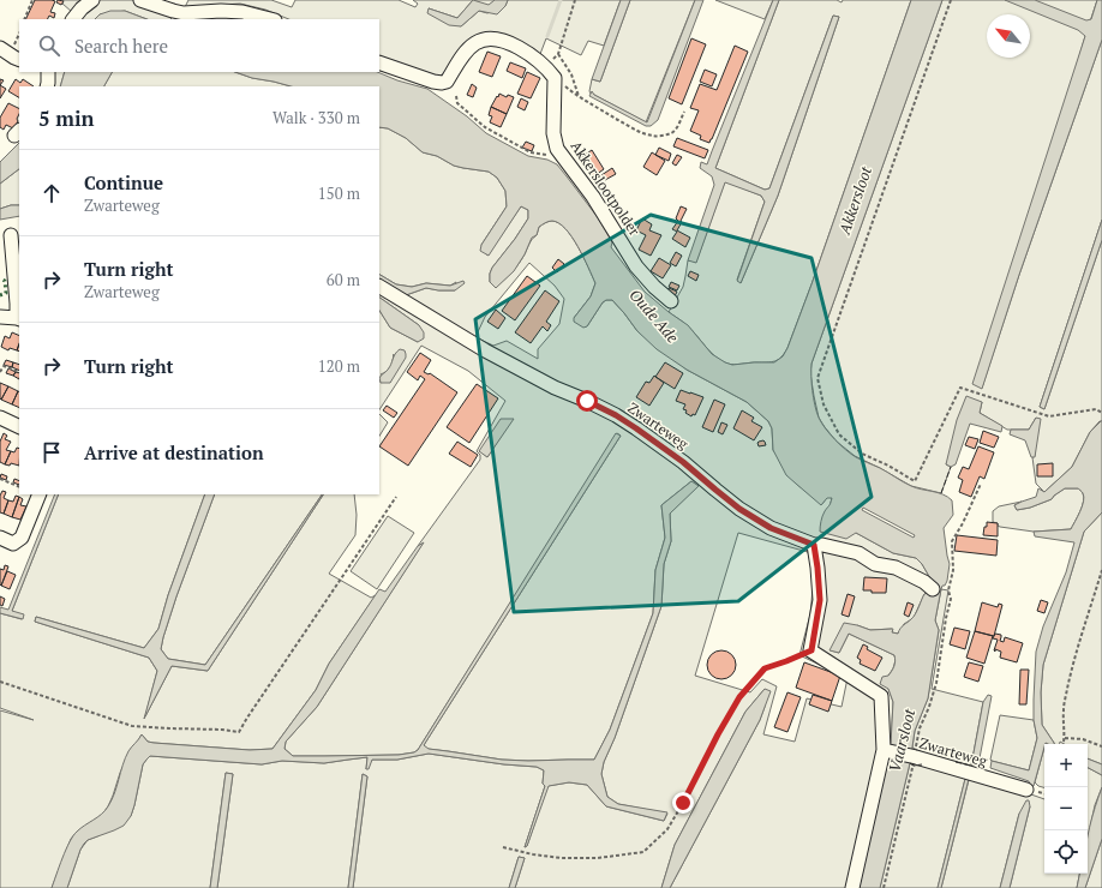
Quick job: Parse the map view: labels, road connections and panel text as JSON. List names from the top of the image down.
{
  "streets": {
    "street": ["Akkerslootpolder", "Zwarteweg"]
  },
  "water": ["Akkersloot", "Oude Ade", "Vaarsloot"],
  "north": "top left",
  "page": {
    "search": "Search here",
    "heading": ["5 min", "Walk · 330 m"],
    "list": [
      ["Continue", "Zwarteweg", "150 m"],
      ["Turn right", "Zwarteweg", "60 m"],
      ["Turn right", "120 m"],
      "Arrive at destination"
    ],
    "map_buttons": ["+", "−"]
  }
}
